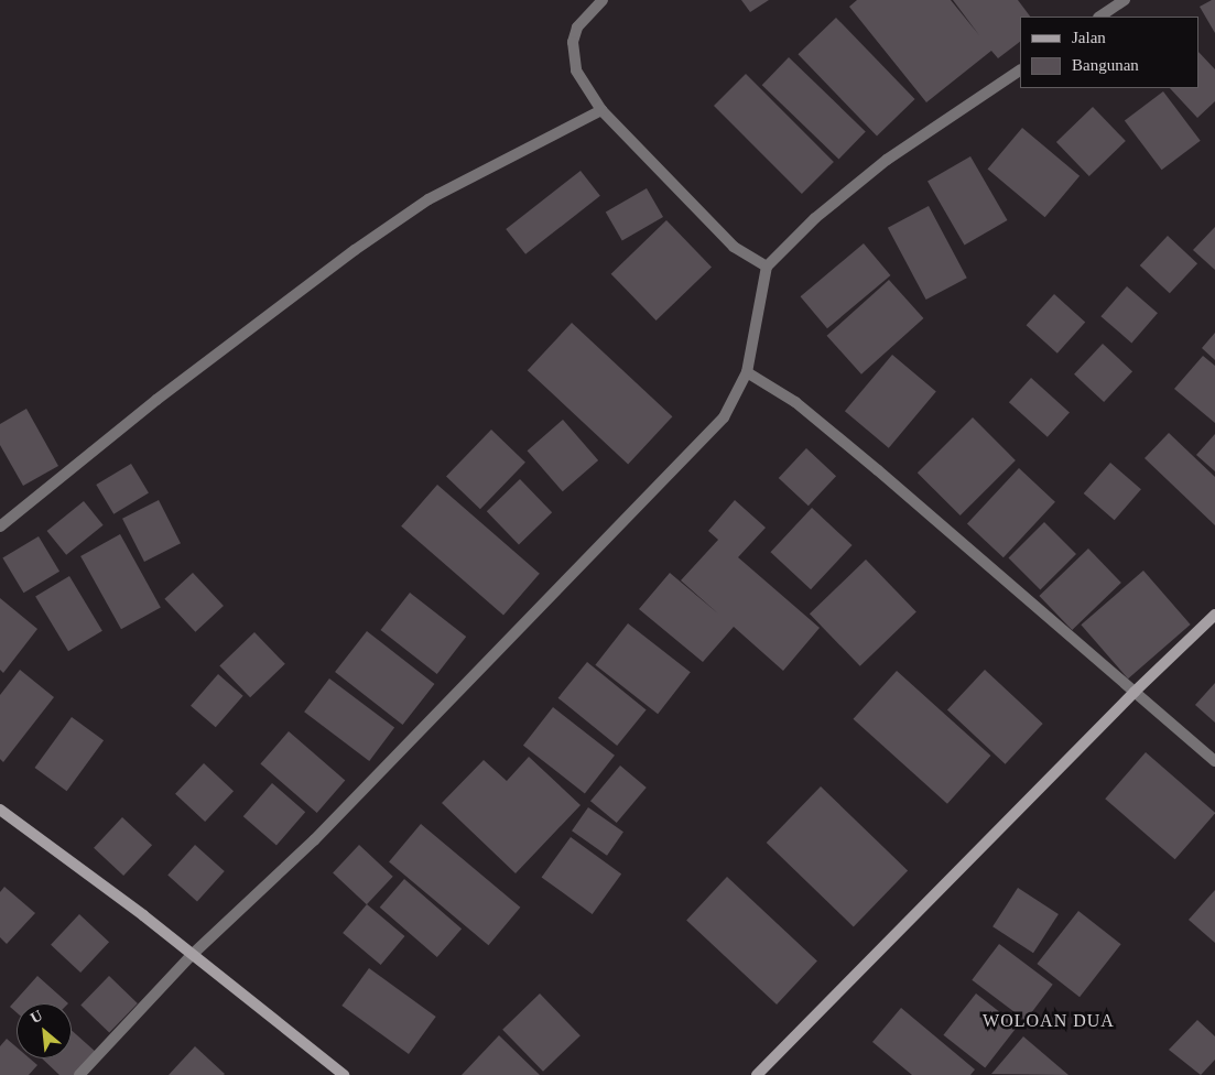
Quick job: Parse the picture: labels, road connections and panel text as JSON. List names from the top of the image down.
{
  "districts": ["WOLOAN DUA"],
  "legend": ["Jalan", "Bangunan"],
  "north": "top left"
}
